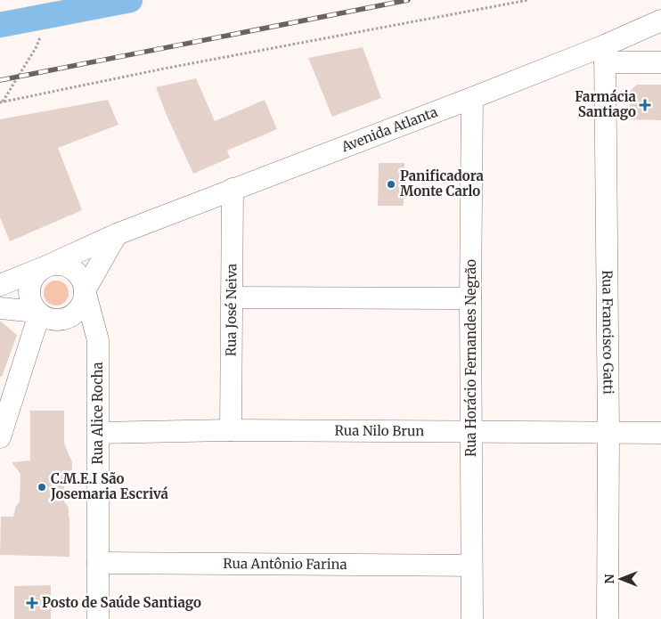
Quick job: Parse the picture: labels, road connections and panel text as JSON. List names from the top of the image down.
{
  "streets": {
    "street": [
      "Avenida Atlanta",
      "Rua José Neiva",
      "Rua Francisco Gatti",
      "Rua Horácio Fernandes Negrão",
      "Rua Alice Rocha",
      "Rua Nilo Brun",
      "Rua Antônio Farina"
    ]
  },
  "crossings": [
    ["Avenida Atlanta", "Rua José Neiva"],
    ["Avenida Atlanta", "Rua Francisco Gatti"],
    ["Avenida Atlanta", "Rua Horácio Fernandes Negrão"],
    ["Avenida Atlanta", "Rua Alice Rocha"],
    ["Rua José Neiva", "Rua Nilo Brun"],
    ["Rua Francisco Gatti", "Rua Nilo Brun"],
    ["Rua Horácio Fernandes Negrão", "Rua Nilo Brun"],
    ["Rua Horácio Fernandes Negrão", "Rua Antônio Farina"],
    ["Rua Alice Rocha", "Rua Nilo Brun"],
    ["Rua Alice Rocha", "Rua Antônio Farina"]
  ],
  "places": {
    "health": ["Farmácia Santiago", "Posto de Saúde Santiago"],
    "other": ["Panificadora Monte Carlo", "C.M.E.I São Josemaria Escrivá"]
  },
  "north": "left"
}
